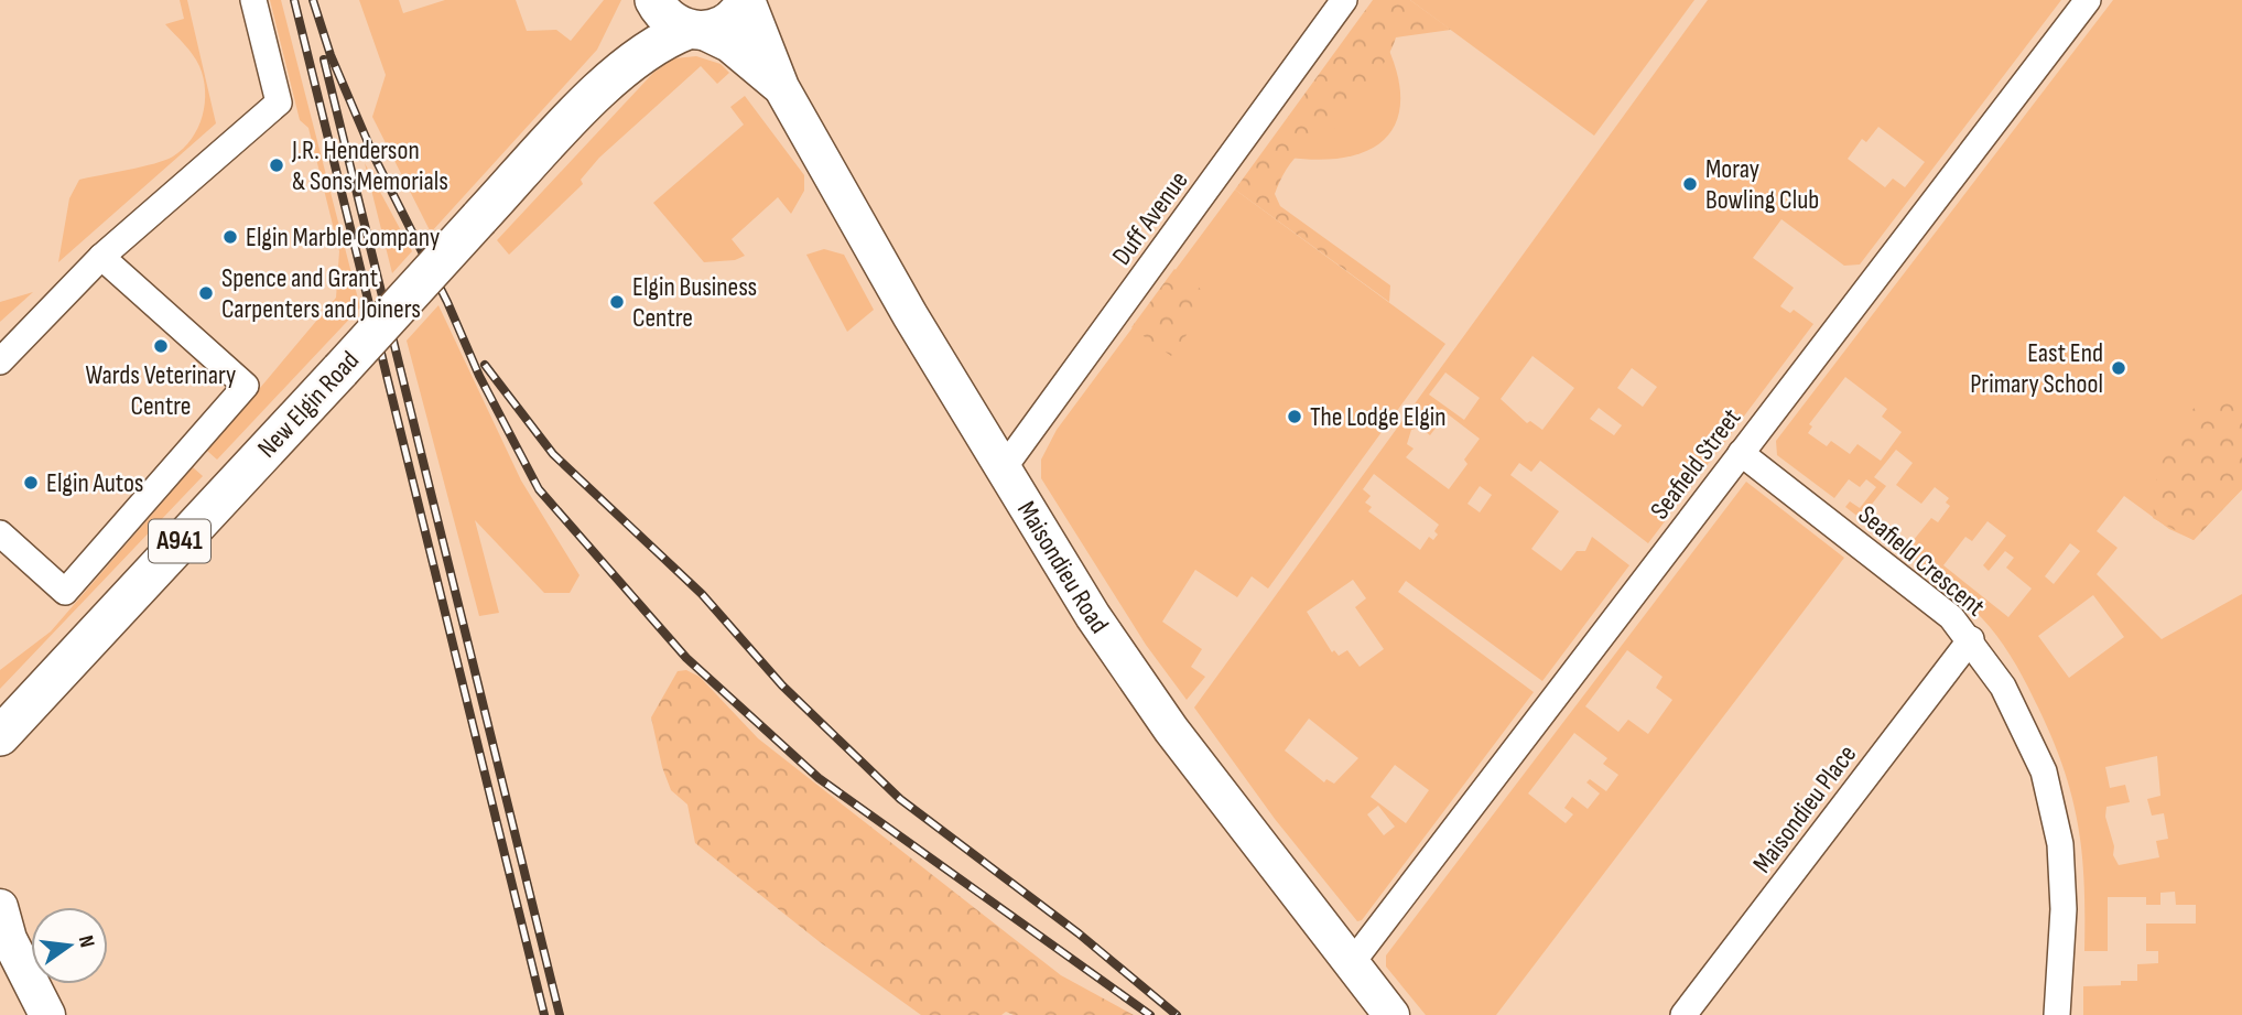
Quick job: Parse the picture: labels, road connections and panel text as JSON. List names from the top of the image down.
{
  "streets": {
    "main road": ["New Elgin Road", "A941"],
    "street": [
      "Duff Avenue",
      "Seafield Street",
      "Seafield Crescent",
      "Maisondieu Road",
      "Maisondieu Place"
    ]
  },
  "crossings": [
    ["Duff Avenue", "Maisondieu Road"],
    ["New Elgin Road", "Maisondieu Road"],
    ["Seafield Street", "Seafield Crescent"],
    ["Seafield Street", "Maisondieu Road"],
    ["Seafield Crescent", "Maisondieu Place"]
  ],
  "places": [
    "J.R. Henderson & Sons Memorials",
    "Moray Bowling Club",
    "Elgin Marble Company",
    "Spence and Grant Carpenters and Joiners",
    "Elgin Business Centre",
    "Wards Veterinary Centre",
    "East End Primary School",
    "The Lodge Elgin",
    "Elgin Autos"
  ],
  "north": "right"
}
